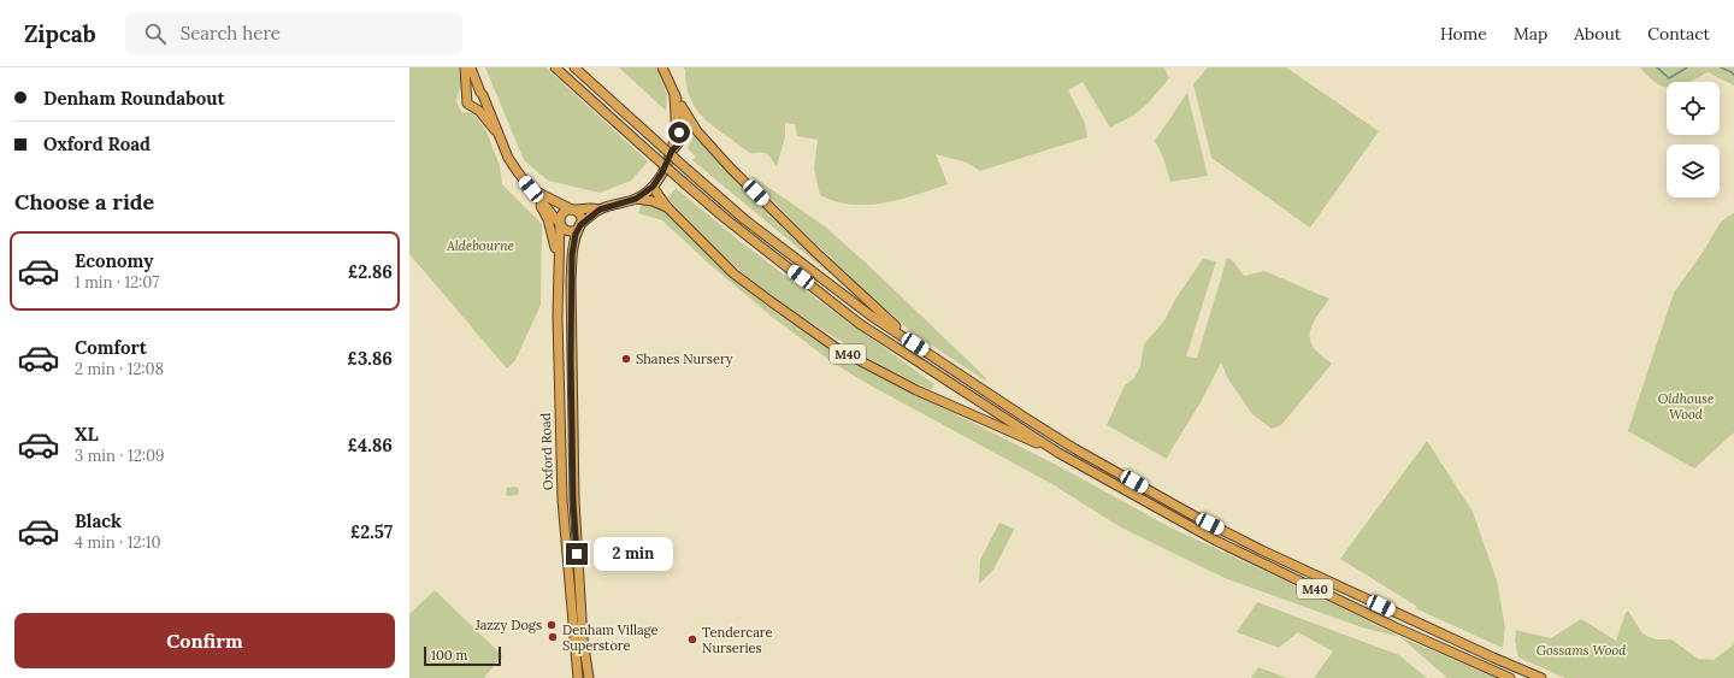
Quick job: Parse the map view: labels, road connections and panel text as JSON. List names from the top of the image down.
{
  "streets": {
    "highway": ["M40", "Oxford Road"]
  },
  "parks": ["Aldebourne", "Oldhouse Wood", "Gossams Wood"],
  "places": [
    "Shanes Nursery",
    "Jazzy Dogs",
    "Denham Village Superstore",
    "Tendercare Nurseries"
  ],
  "scale_bar": "100 m",
  "page": {
    "header": "Zipcab",
    "search": "Search here",
    "nav": [
      "Home",
      "Map",
      "About",
      "Contact"
    ],
    "banner": ["Denham Roundabout", "Oxford Road"],
    "heading": "Choose a ride",
    "list": [
      {
        "name": "Economy",
        "note": "1 min · 12:07",
        "value": "£2.86"
      },
      {
        "name": "Comfort",
        "note": "2 min · 12:08",
        "value": "£3.86"
      },
      {
        "name": "XL",
        "note": "3 min · 12:09",
        "value": "£4.86"
      },
      {
        "name": "Black",
        "note": "4 min · 12:10",
        "value": "£2.57"
      }
    ],
    "bubble": "2 min",
    "buttons": "Confirm",
    "scale": "100 m"
  }
}
